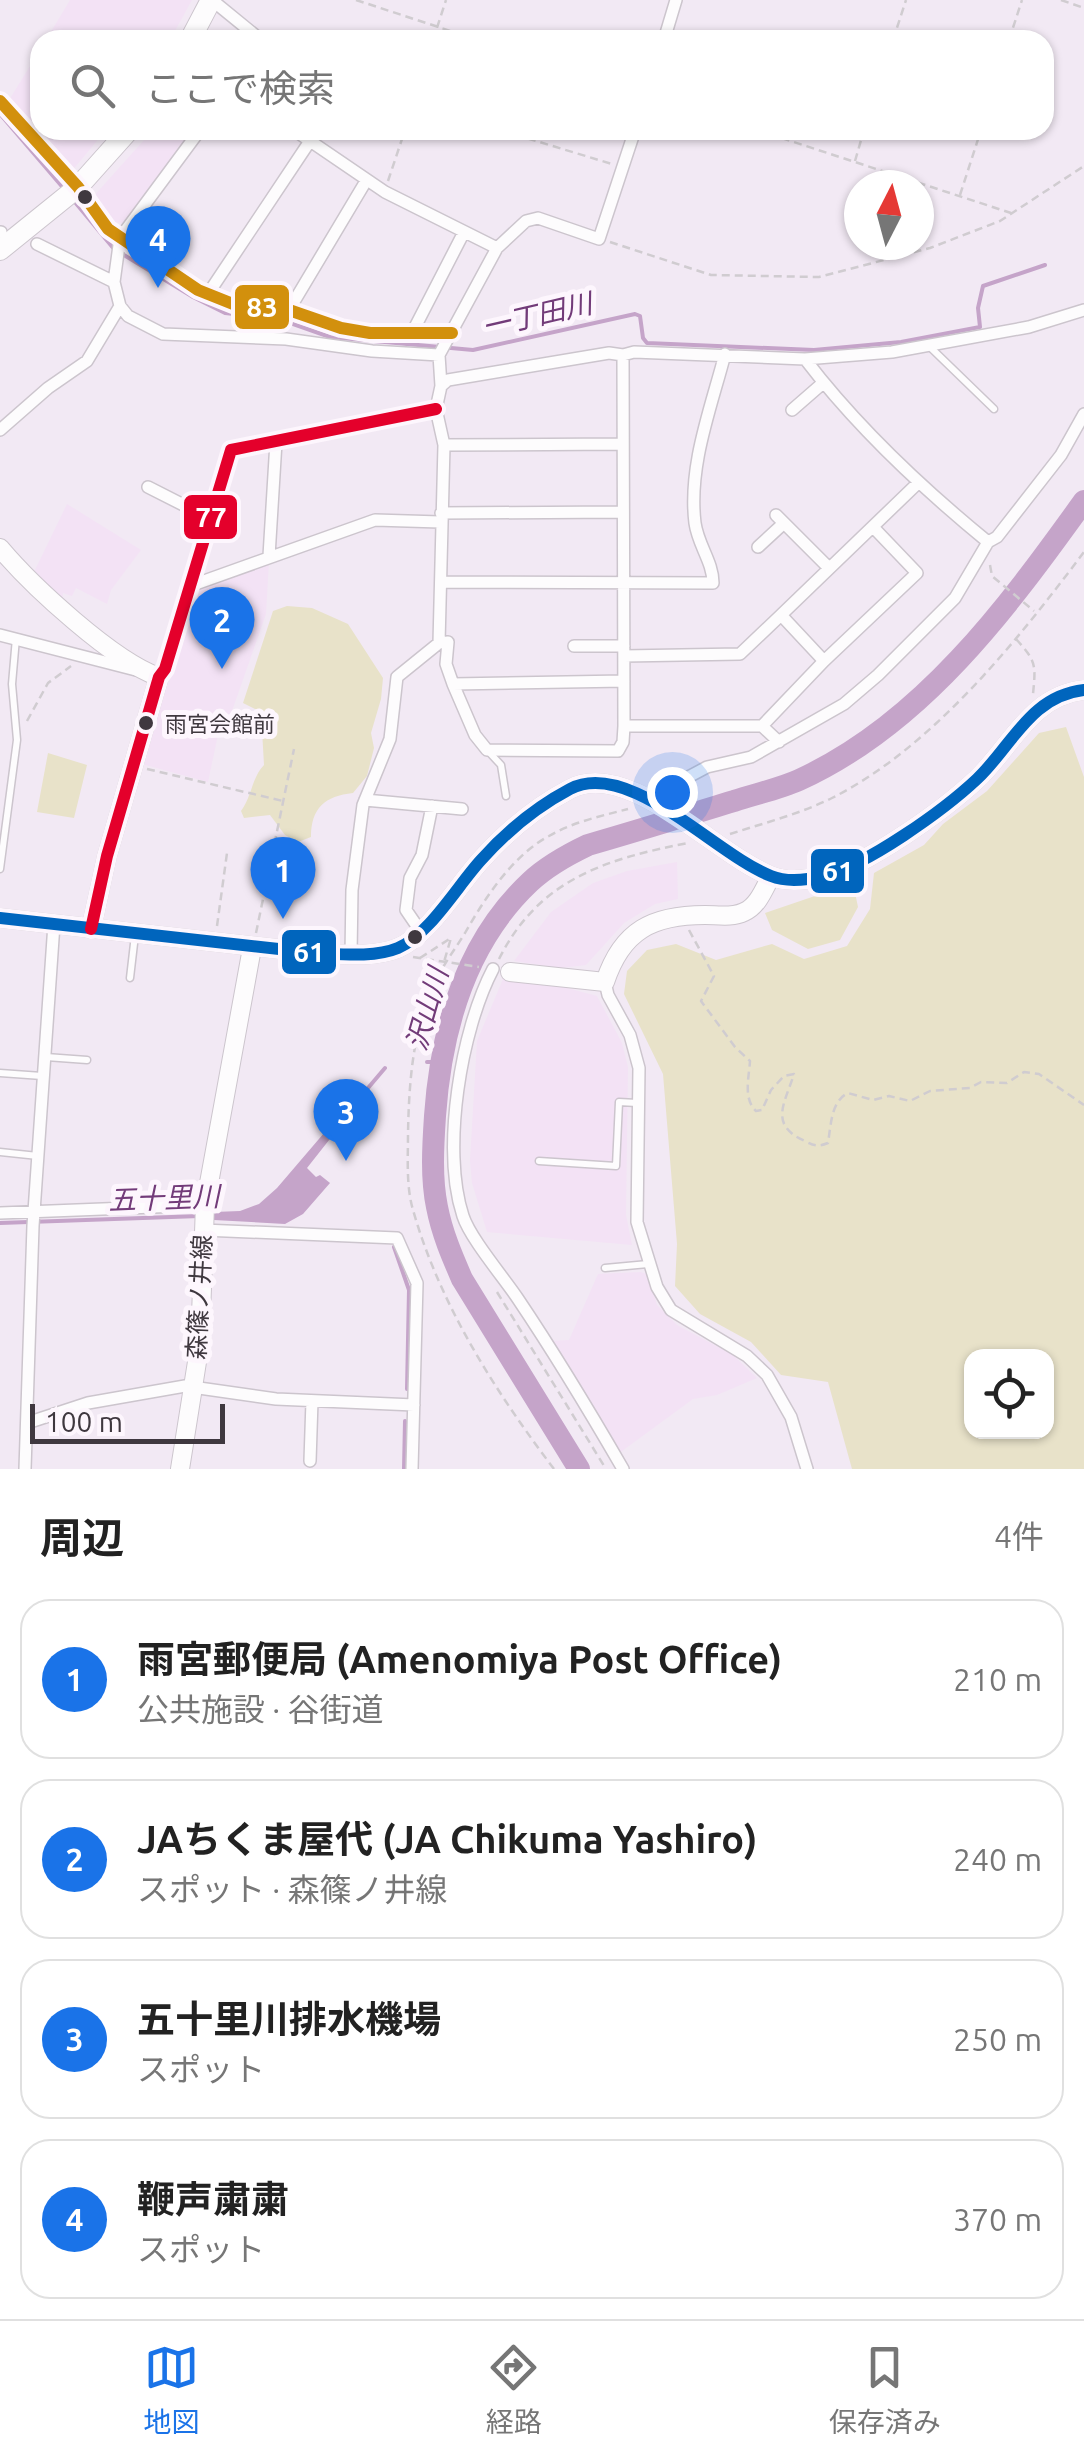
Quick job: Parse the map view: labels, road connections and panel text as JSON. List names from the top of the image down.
{
  "streets": {
    "street": ["森篠ノ井線"]
  },
  "water": ["一丁田川", "沢山川", "五十里川"],
  "places": ["雨宮会館前"],
  "lines": ["transit line 83", "transit line 77", "transit line 61"],
  "scale_bar": "100 m",
  "north": "top",
  "page": {
    "search": "ここで検索",
    "pins": [
      "4",
      "2",
      "1",
      "3"
    ],
    "scale": "100 m",
    "heading": ["周辺", "4件"],
    "list": [
      {
        "mark": "1",
        "name": "雨宮郵便局 (Amenomiya Post Office)",
        "note": "公共施設 · 谷街道",
        "value": "210 m"
      },
      {
        "mark": "2",
        "name": "JAちくま屋代 (JA Chikuma Yashiro)",
        "note": "スポット · 森篠ノ井線",
        "value": "240 m"
      },
      {
        "mark": "3",
        "name": "五十里川排水機場",
        "note": "スポット",
        "value": "250 m"
      },
      {
        "mark": "4",
        "name": "鞭声粛粛",
        "note": "スポット",
        "value": "370 m"
      }
    ],
    "nav": ["地図", "経路", "保存済み"]
  }
}
